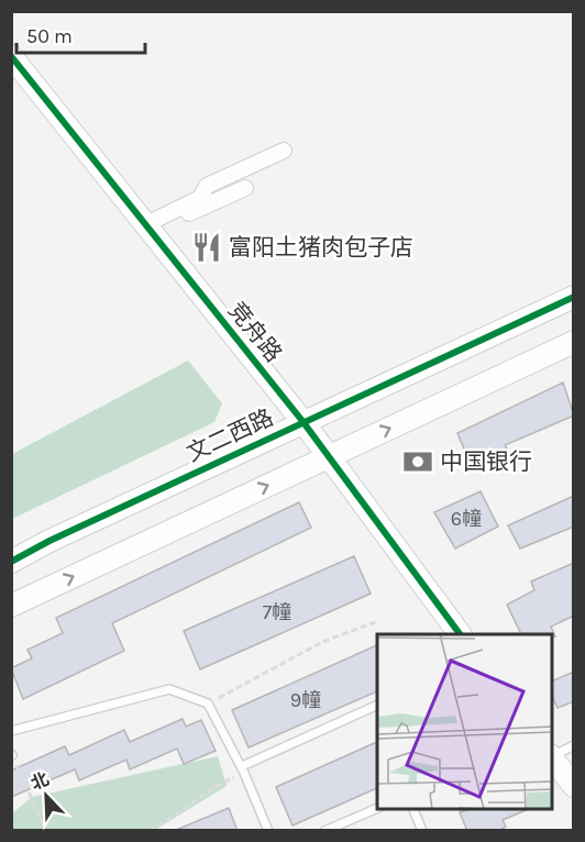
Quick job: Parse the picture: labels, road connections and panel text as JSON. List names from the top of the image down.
{
  "streets": {
    "main road": ["竞舟路", "文二西路"]
  },
  "crossings": [
    ["竞舟路", "文二西路"]
  ],
  "places": {
    "restaurant": ["富阳土猪肉包子店"],
    "bank": ["中国银行"]
  },
  "house_numbers": ["6幢", "7幢", "9幢"],
  "scale_bar": "50 m",
  "north": "top left"
}
